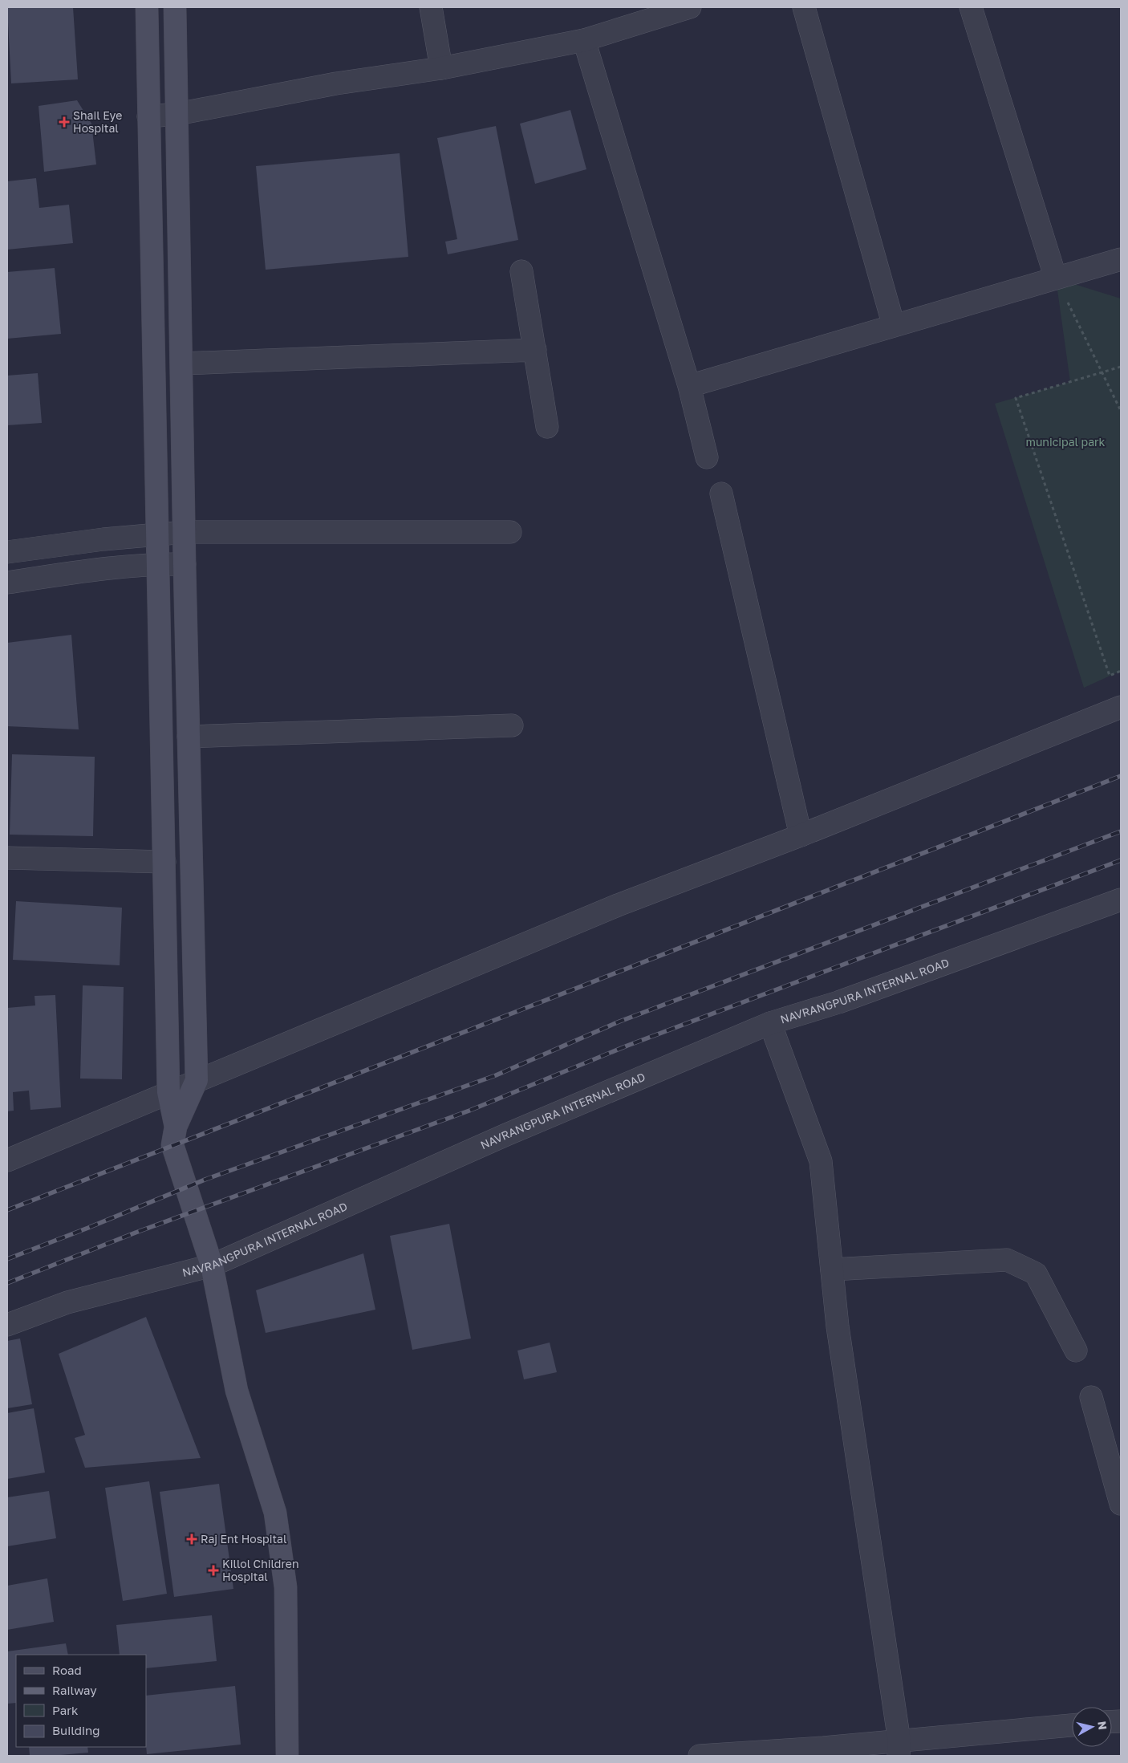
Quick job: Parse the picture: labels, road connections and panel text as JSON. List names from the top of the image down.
{
  "streets": {
    "street": ["NAVRANGPURA INTERNAL ROAD"]
  },
  "parks": ["municipal park"],
  "places": {
    "health": ["Shail Eye Hospital", "Raj Ent Hospital", "Killol Children Hospital"]
  },
  "legend": [
    "Road",
    "Railway",
    "Park",
    "Building"
  ],
  "north": "right"
}
